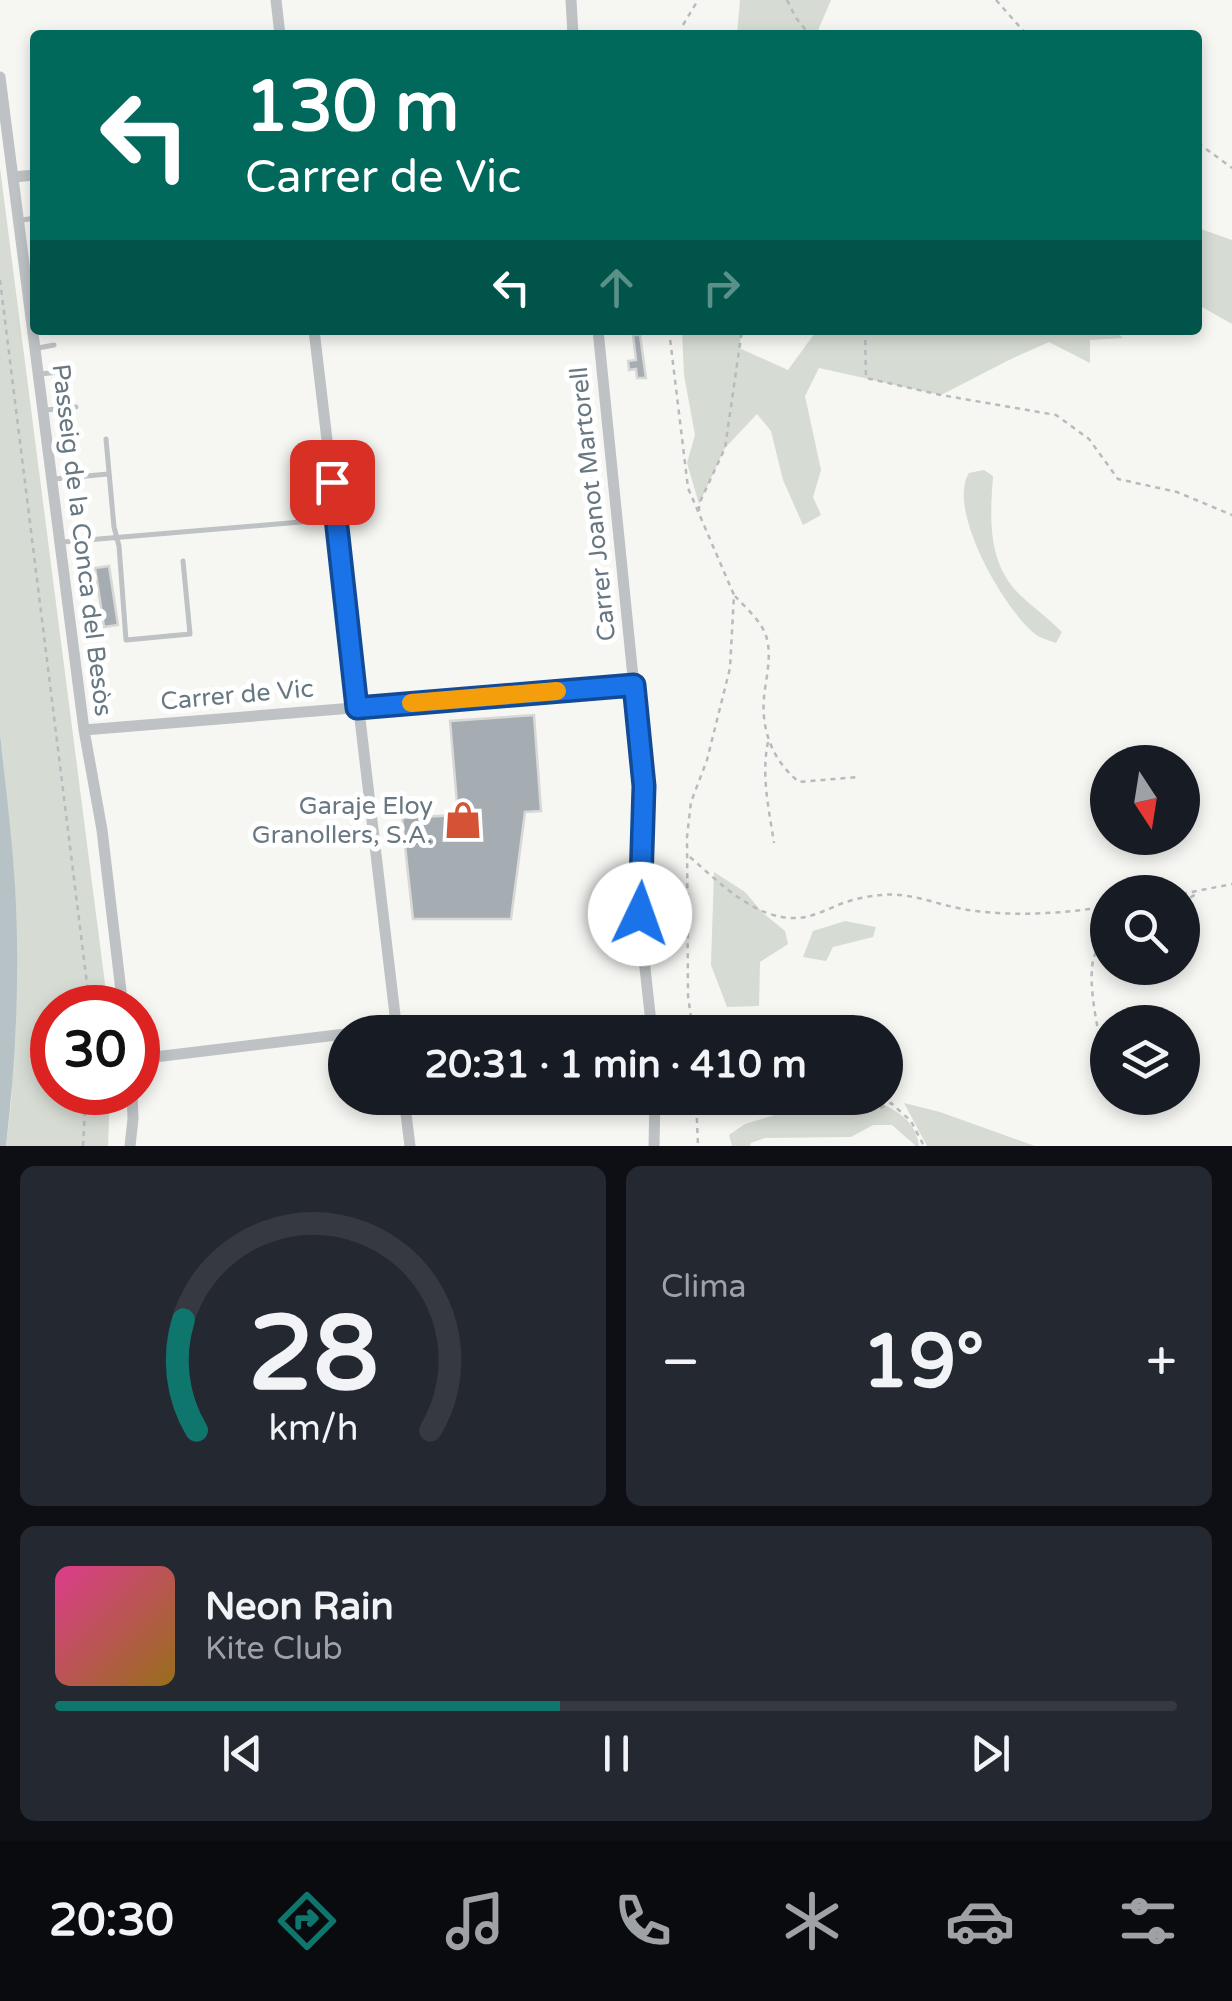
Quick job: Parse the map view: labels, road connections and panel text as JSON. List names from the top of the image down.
{
  "streets": {
    "street": ["Carrer Joanot Martorell", "Passeig de la Conca del Besòs", "Carrer de Vic"]
  },
  "crossings": [
    ["Carrer Joanot Martorell", "Carrer de Vic"],
    ["Passeig de la Conca del Besòs", "Carrer de Vic"]
  ],
  "places": {
    "shop": ["Garaje Eloy Granollers, S.A."]
  },
  "north": "bottom",
  "page": {
    "turn": ["130 m", "Carrer de Vic"],
    "limit": "30",
    "trip": "20:31 · 1 min · 410 m",
    "tile": "Clima",
    "heat": ["−", "19°", "+"],
    "song": ["Neon Rain", "Kite Club"],
    "tabs": "20:30",
    "gauge": ["28", "km/h"]
  }
}
